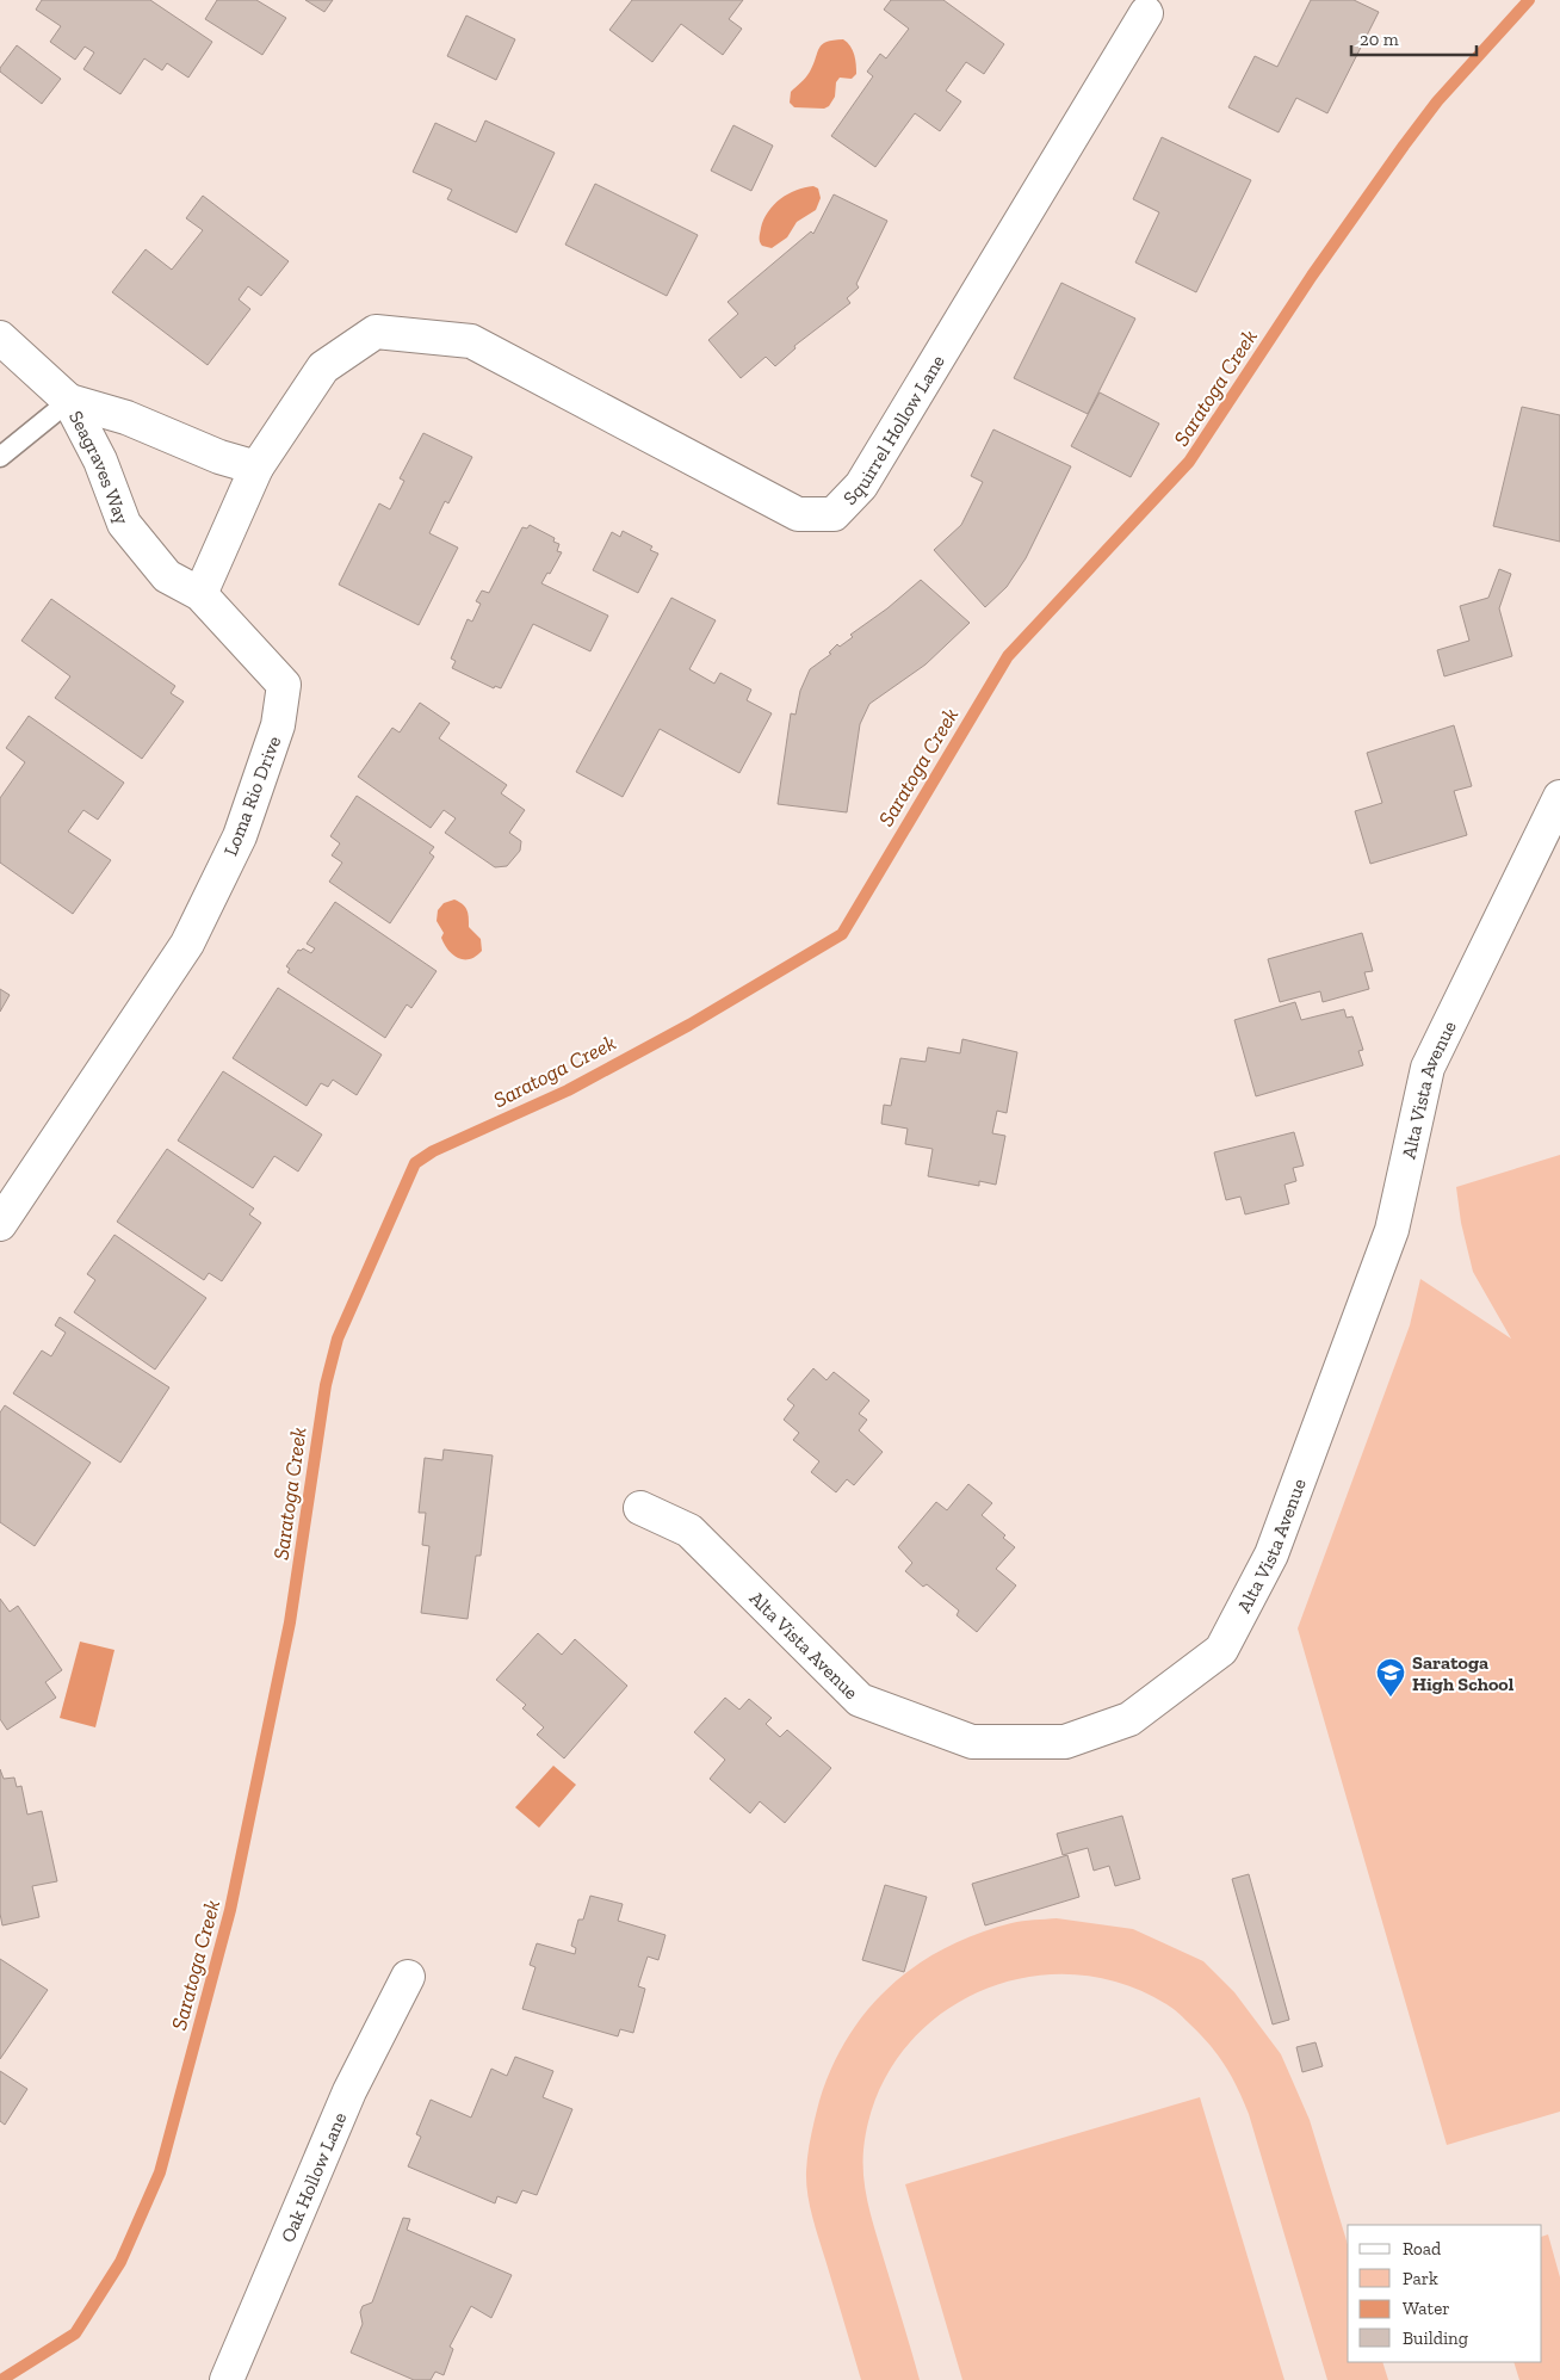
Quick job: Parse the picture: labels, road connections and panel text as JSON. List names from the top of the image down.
{
  "streets": {
    "street": [
      "Squirrel Hollow Lane",
      "Seagraves Way",
      "Loma Rio Drive",
      "Alta Vista Avenue",
      "Oak Hollow Lane"
    ]
  },
  "crossings": [
    ["Seagraves Way", "Loma Rio Drive"]
  ],
  "water": ["Saratoga Creek"],
  "places": {
    "school or university": ["Saratoga High School"]
  },
  "legend": [
    "Road",
    "Park",
    "Water",
    "Building"
  ],
  "scale_bar": "20 m"
}
